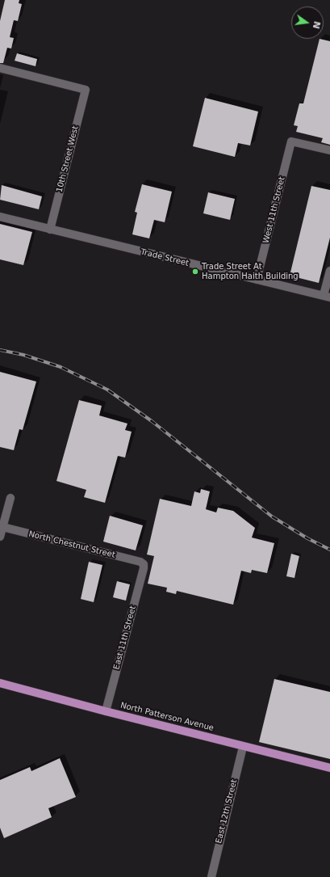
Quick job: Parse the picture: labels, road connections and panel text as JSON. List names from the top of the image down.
{
  "streets": {
    "main road": ["North Patterson Avenue"],
    "street": [
      "10th Street West",
      "West 11th Street",
      "Trade Street",
      "North Chestnut Street",
      "East 11th Street",
      "East 12th Street"
    ]
  },
  "crossings": [
    ["10th Street West", "Trade Street"],
    ["West 11th Street", "Trade Street"],
    ["North Chestnut Street", "East 11th Street"],
    ["East 11th Street", "North Patterson Avenue"],
    ["North Patterson Avenue", "East 12th Street"]
  ],
  "places": ["Trade Street At Hampton Haith Building"],
  "north": "right"
}
